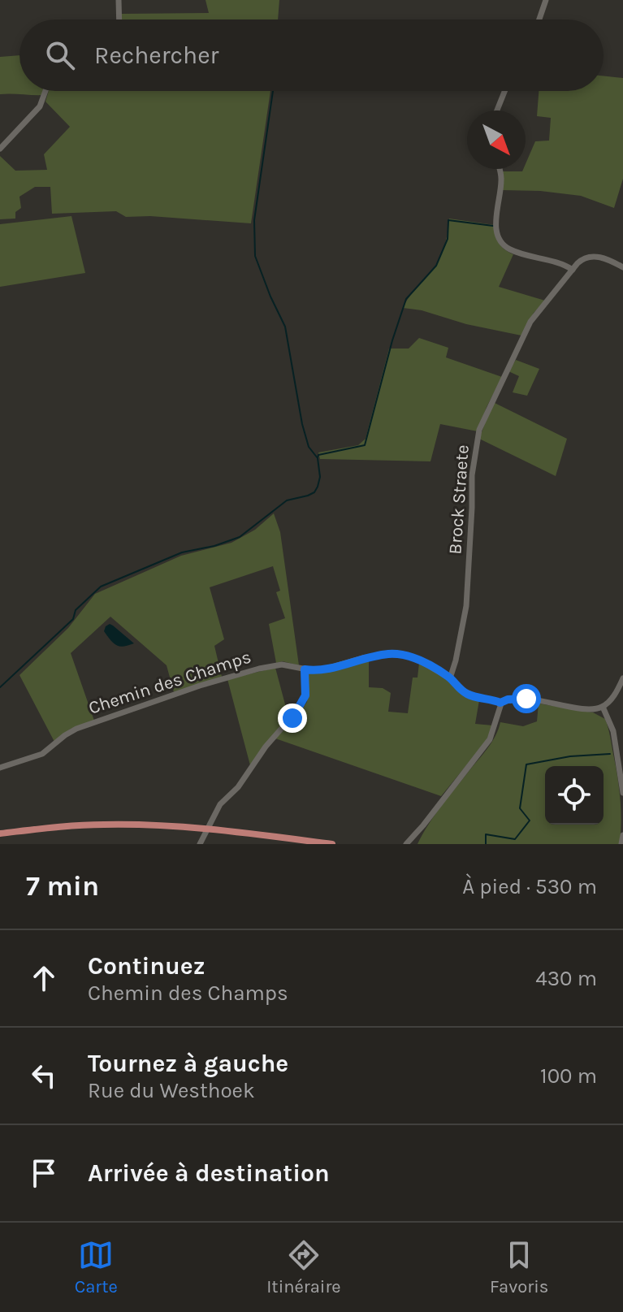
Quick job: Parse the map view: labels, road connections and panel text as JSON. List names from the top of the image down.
{
  "streets": {
    "street": ["Brock Straete", "Chemin des Champs"]
  },
  "crossings": [
    ["Brock Straete", "Chemin des Champs"]
  ],
  "north": "bottom right",
  "page": {
    "search": "Rechercher",
    "heading": ["7 min", "À pied · 530 m"],
    "list": [
      ["Continuez", "Chemin des Champs", "430 m"],
      ["Tournez à gauche", "Rue du Westhoek", "100 m"],
      "Arrivée à destination"
    ],
    "nav": ["Carte", "Itinéraire", "Favoris"]
  }
}
